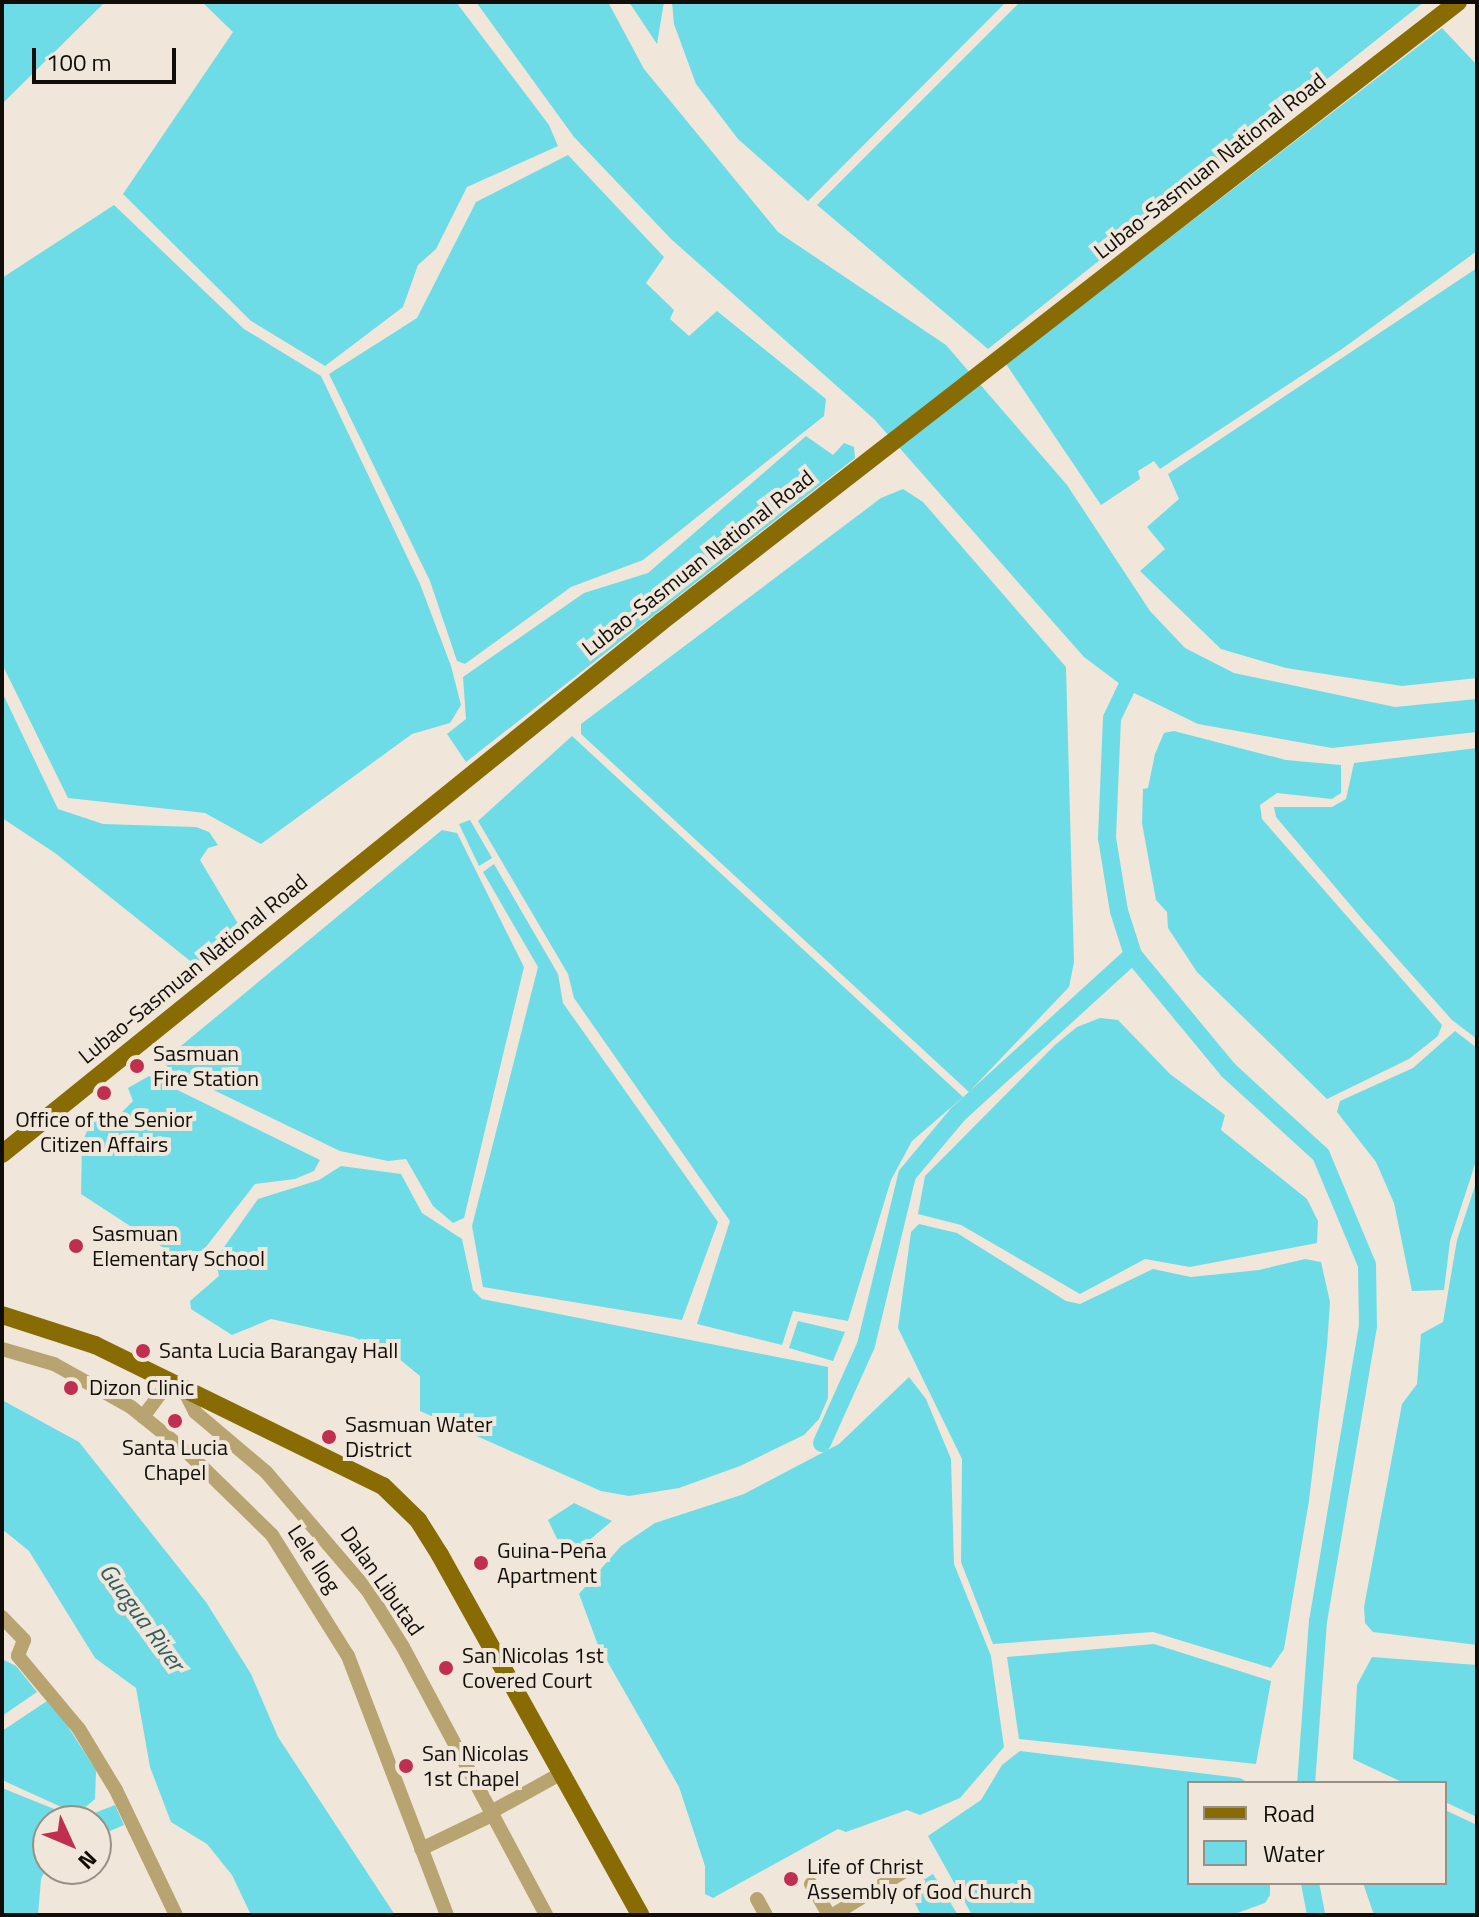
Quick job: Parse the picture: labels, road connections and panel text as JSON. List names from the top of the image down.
{
  "streets": {
    "main road": ["Lubao-Sasmuan National Road"],
    "street": ["Lele Ilog", "Dalan Libutad"]
  },
  "water": ["Guagua River"],
  "places": [
    "Sasmuan Fire Station",
    "Office of the Senior Citizen Affairs",
    "Sasmuan Elementary School",
    "Santa Lucia Barangay Hall",
    "Dizon Clinic",
    "Santa Lucia Chapel",
    "Sasmuan Water District",
    "Guina-Peña Apartment",
    "San Nicolas 1st Covered Court",
    "San Nicolas 1st Chapel",
    "Life of Christ Assembly of God Church"
  ],
  "legend": ["Road", "Water"],
  "scale_bar": "100 m",
  "north": "bottom right"
}
